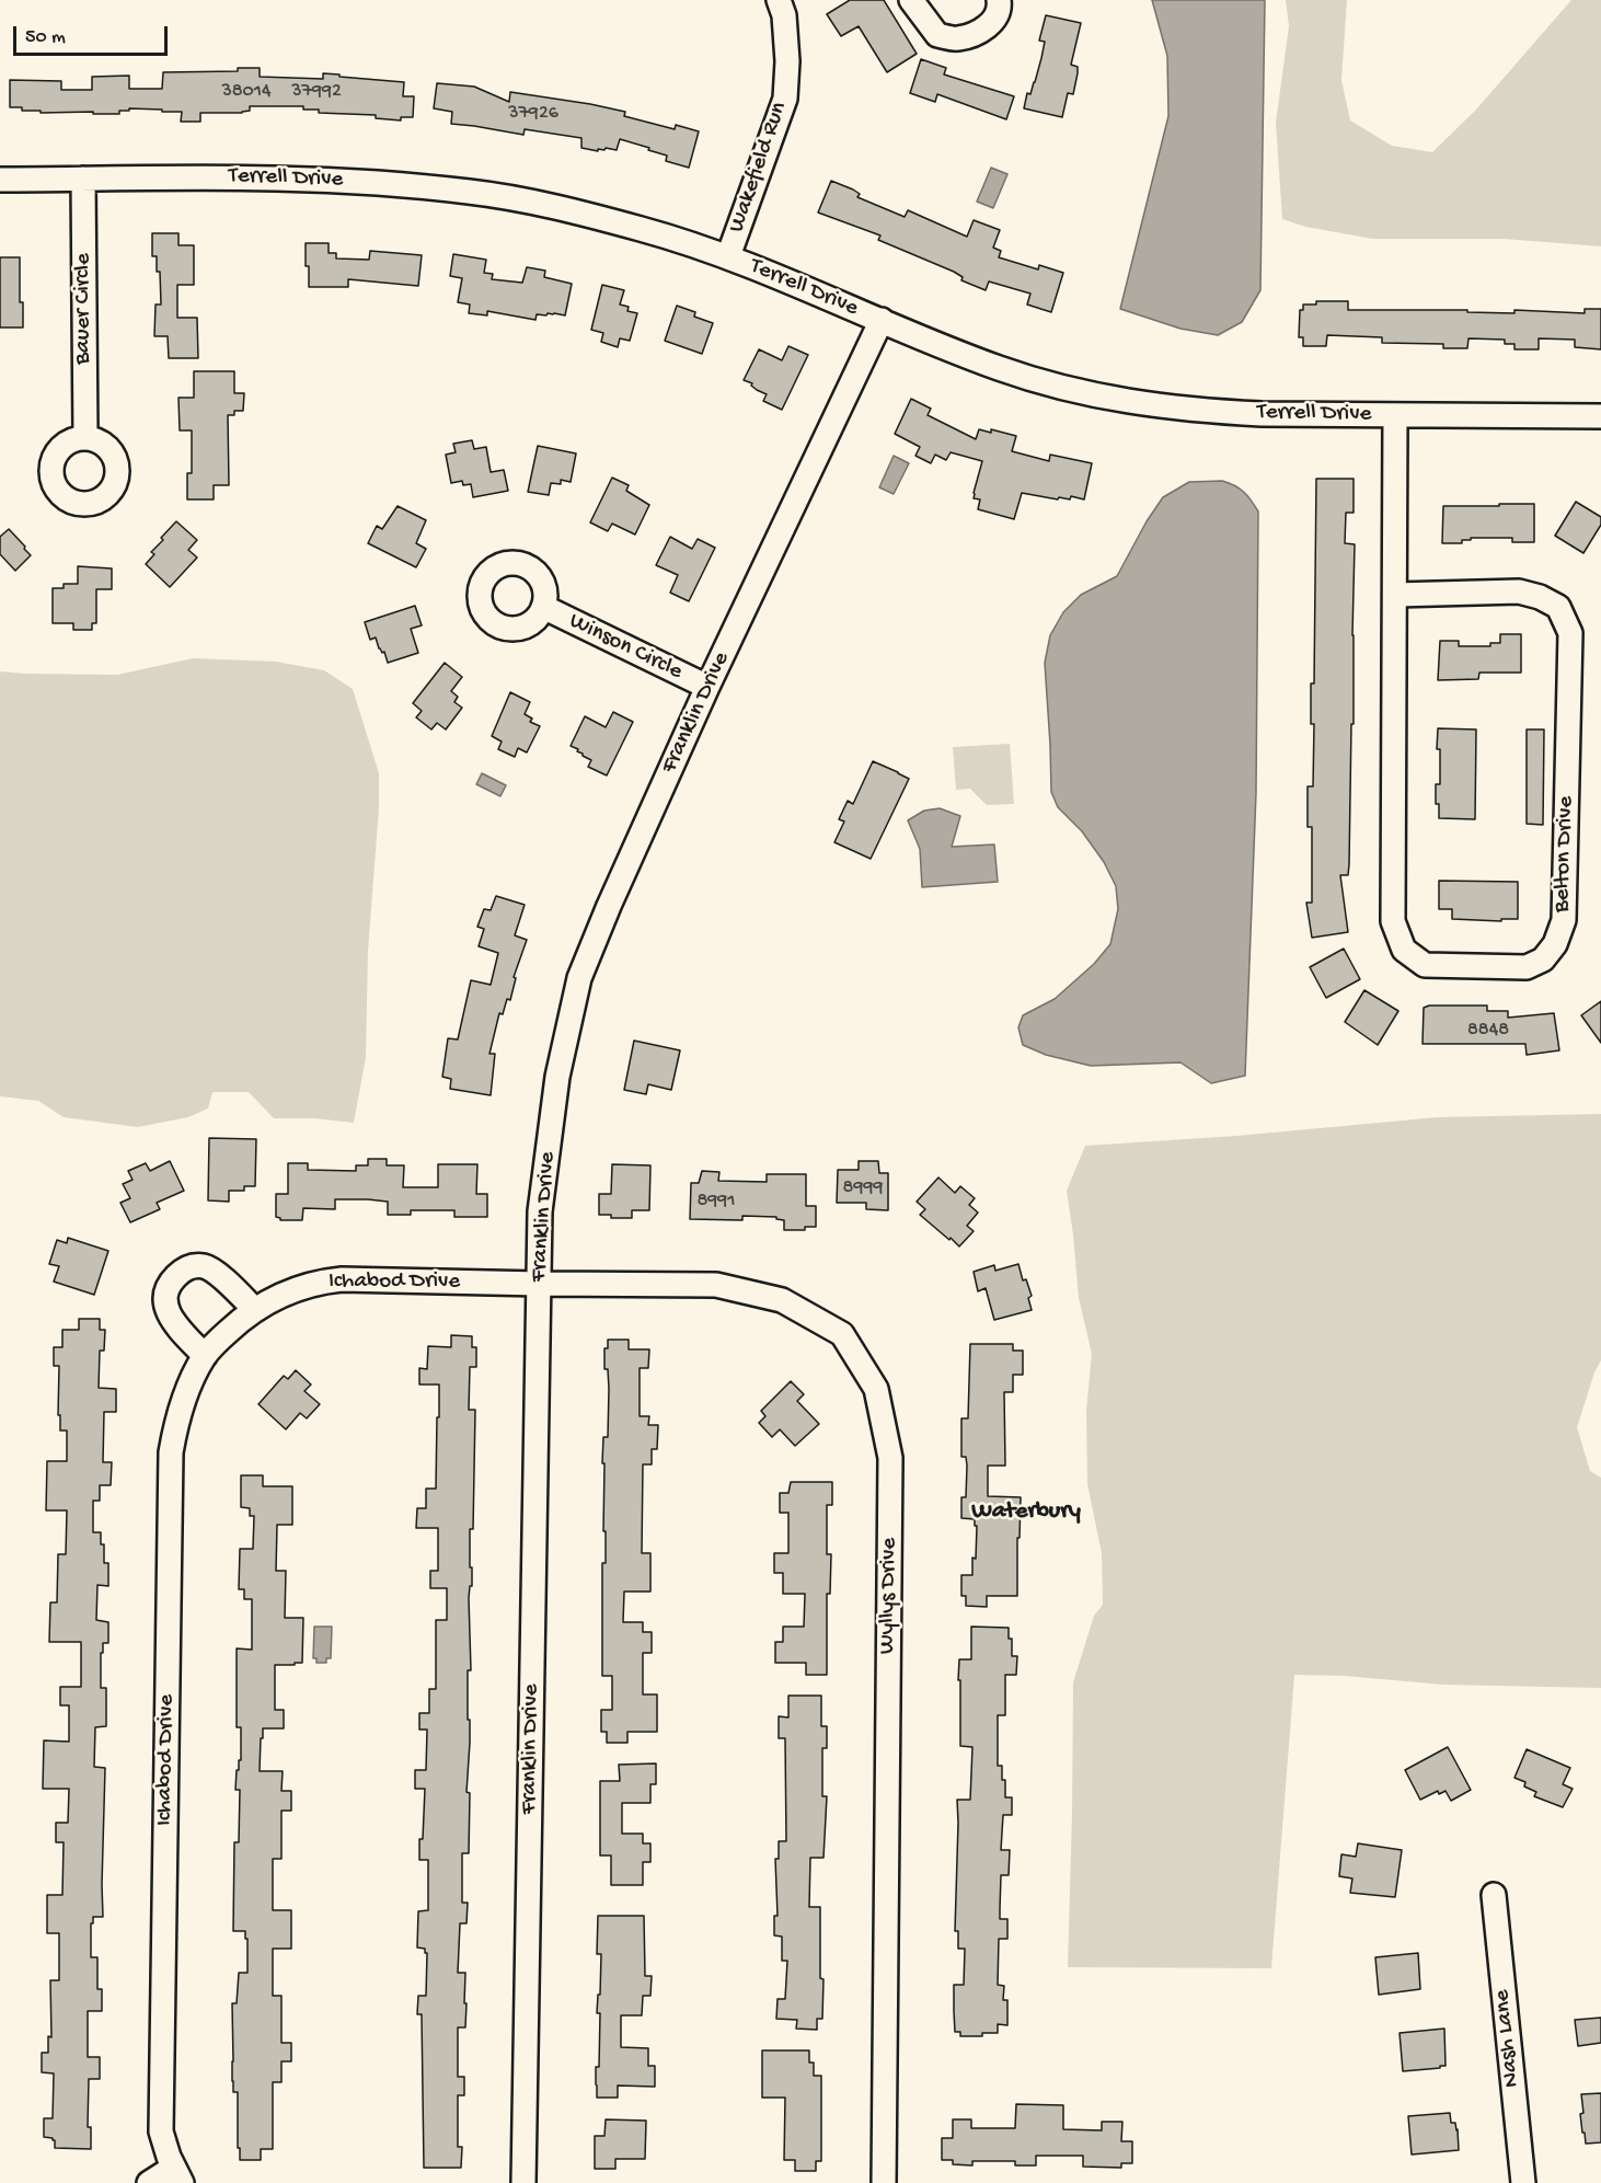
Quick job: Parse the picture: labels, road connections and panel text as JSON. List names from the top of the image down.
{
  "streets": {
    "street": [
      "Wakefield Run",
      "Terrell Drive",
      "Bauer Circle",
      "Winson Circle",
      "Franklin Drive",
      "Belton Drive",
      "Ichabod Drive",
      "Wyllys Drive",
      "Nash Lane"
    ]
  },
  "crossings": [
    ["Wakefield Run", "Terrell Drive"],
    ["Terrell Drive", "Bauer Circle"],
    ["Terrell Drive", "Franklin Drive"],
    ["Terrell Drive", "Belton Drive"],
    ["Winson Circle", "Franklin Drive"],
    ["Franklin Drive", "Ichabod Drive"],
    ["Franklin Drive", "Wyllys Drive"],
    ["Ichabod Drive", "Wyllys Drive"]
  ],
  "districts": ["Waterbury"],
  "house_numbers": [
    "38014",
    "37992",
    "37926",
    "8848",
    "8999",
    "8991"
  ],
  "scale_bar": "50 m"
}
